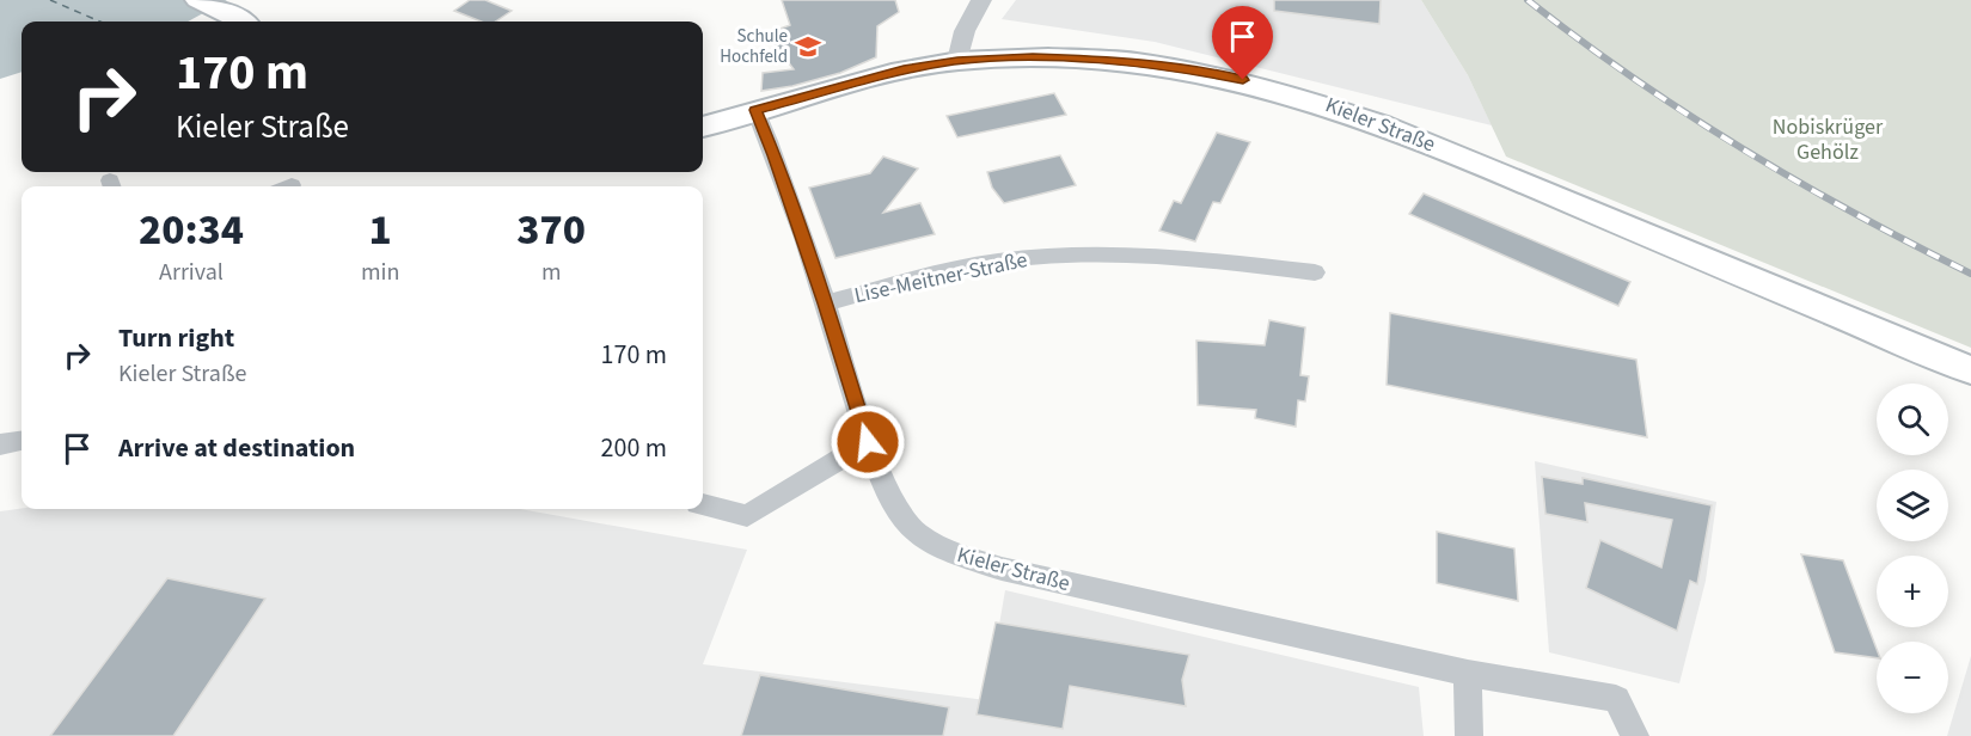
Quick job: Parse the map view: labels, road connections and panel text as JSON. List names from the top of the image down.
{
  "streets": {
    "main road": ["Kieler Straße"],
    "street": ["Lise-Meitner-Straße"]
  },
  "crossings": [
    ["Kieler Straße", "Lise-Meitner-Straße"]
  ],
  "parks": ["Nobiskrüger Gehölz"],
  "places": {
    "school or university": ["Schule Hochfeld"]
  },
  "page": {
    "turn": ["170 m", "Kieler Straße"],
    "eta": [
      "20:34",
      "Arrival",
      "1",
      "min",
      "370",
      "m"
    ],
    "list": [
      {
        "name": "Turn right",
        "note": "Kieler Straße",
        "value": "170 m"
      },
      {
        "name": "Arrive at destination",
        "value": "200 m"
      }
    ],
    "map_buttons": ["+", "−"]
  }
}
